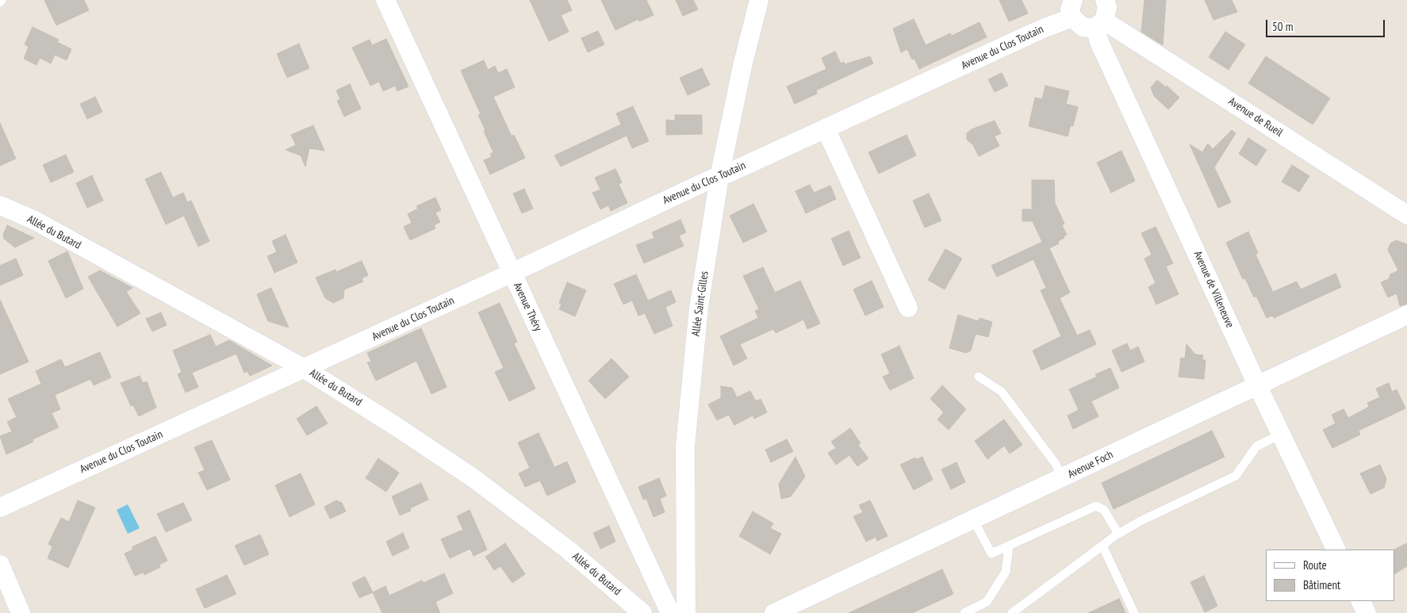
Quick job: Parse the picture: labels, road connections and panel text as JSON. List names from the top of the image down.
{
  "streets": {
    "street": [
      "Avenue du Clos Toutain",
      "Avenue de Rueil",
      "Allée du Butard",
      "Avenue de Villeneuve",
      "Allée Saint-Gilles",
      "Avenue Théry",
      "Avenue Foch"
    ]
  },
  "crossings": [
    ["Avenue du Clos Toutain", "Avenue de Rueil"],
    ["Avenue du Clos Toutain", "Allée du Butard"],
    ["Avenue du Clos Toutain", "Avenue de Villeneuve"],
    ["Avenue du Clos Toutain", "Allée Saint-Gilles"],
    ["Avenue du Clos Toutain", "Avenue Théry"],
    ["Avenue de Rueil", "Avenue de Villeneuve"],
    ["Avenue de Villeneuve", "Avenue Foch"]
  ],
  "legend": ["Route", "Bâtiment"],
  "scale_bar": "50 m"
}
